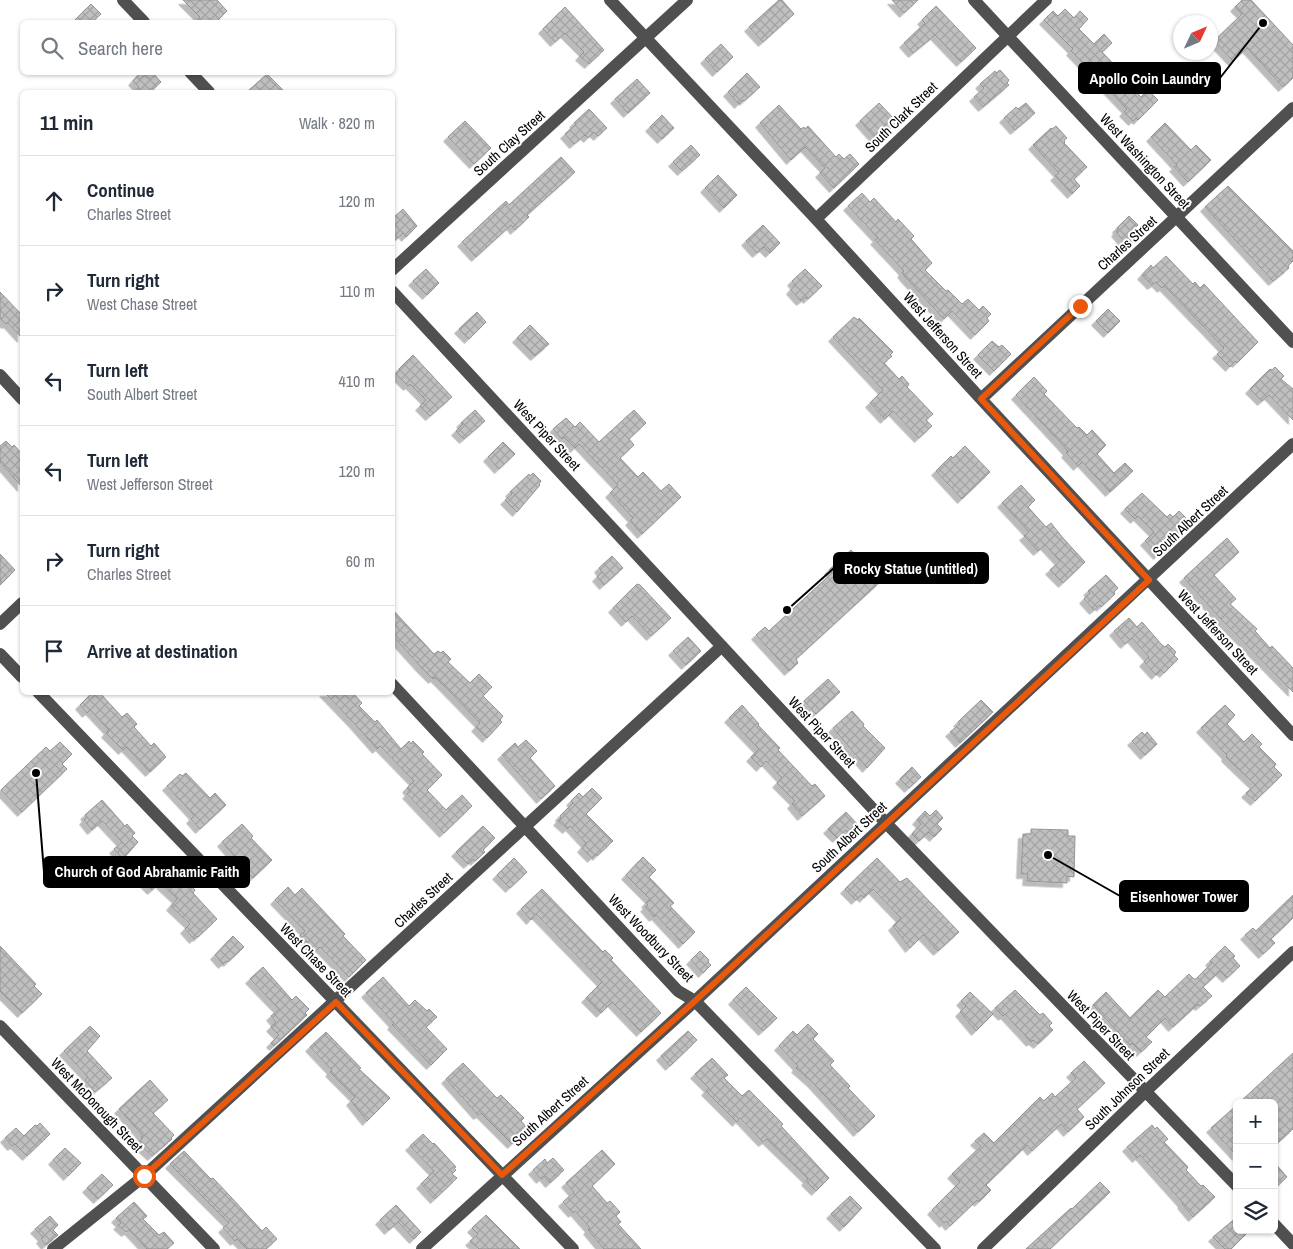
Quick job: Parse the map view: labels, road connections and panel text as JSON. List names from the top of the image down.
{
  "streets": {
    "street": [
      "South Clark Street",
      "South Clay Street",
      "West Washington Street",
      "Charles Street",
      "West Jefferson Street",
      "West Piper Street",
      "South Albert Street",
      "West Woodbury Street",
      "West Chase Street",
      "South Johnson Street",
      "West McDonough Street"
    ]
  },
  "crossings": [
    ["South Clark Street", "West Washington Street"],
    ["South Clark Street", "West Jefferson Street"],
    ["South Clay Street", "West Jefferson Street"],
    ["West Washington Street", "Charles Street"],
    ["Charles Street", "West Jefferson Street"],
    ["Charles Street", "West Piper Street"],
    ["Charles Street", "West Woodbury Street"],
    ["Charles Street", "West Chase Street"],
    ["Charles Street", "West McDonough Street"],
    ["West Jefferson Street", "South Albert Street"],
    ["West Piper Street", "South Albert Street"],
    ["West Piper Street", "South Johnson Street"],
    ["South Albert Street", "West Woodbury Street"],
    ["South Albert Street", "West Chase Street"]
  ],
  "places": [
    "Apollo Coin Laundry",
    "Rocky Statue (untitled)",
    "Church of God Abrahamic Faith",
    "Eisenhower Tower"
  ],
  "north": "top right",
  "page": {
    "search": "Search here",
    "heading": ["11 min", "Walk · 820 m"],
    "list": [
      ["Continue", "Charles Street", "120 m"],
      ["Turn right", "West Chase Street", "110 m"],
      ["Turn left", "South Albert Street", "410 m"],
      ["Turn left", "West Jefferson Street", "120 m"],
      ["Turn right", "Charles Street", "60 m"],
      "Arrive at destination"
    ],
    "map_buttons": ["+", "−"]
  }
}
